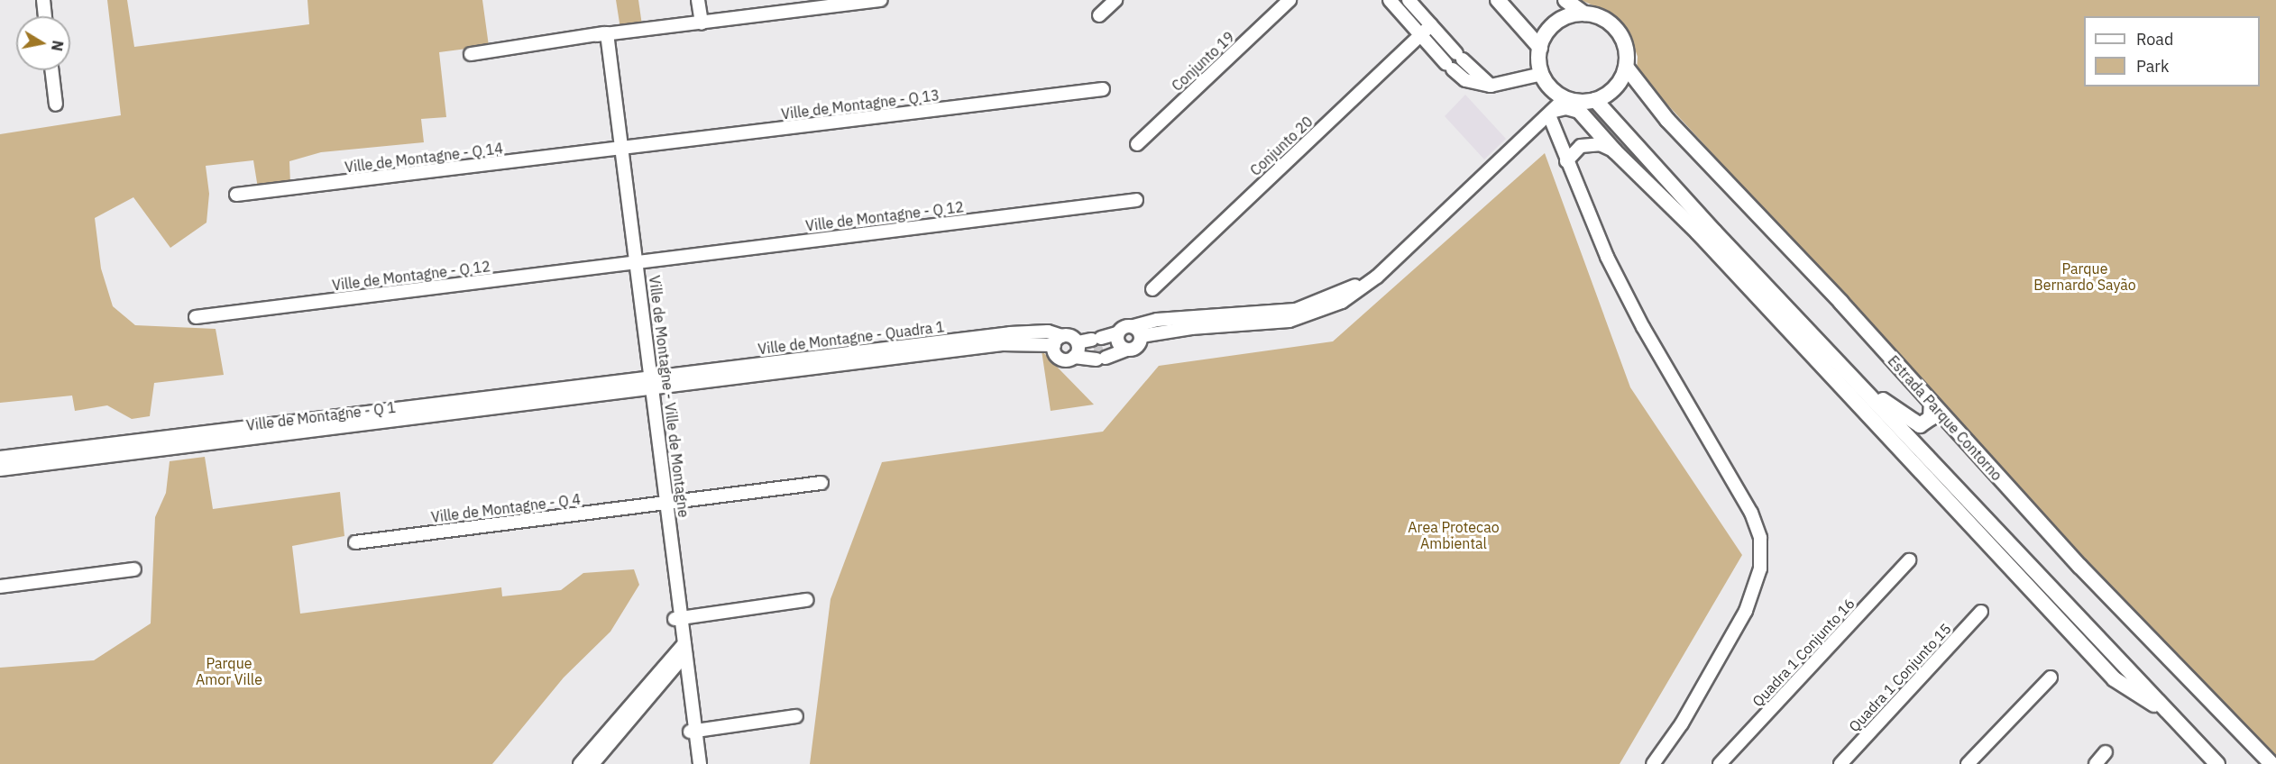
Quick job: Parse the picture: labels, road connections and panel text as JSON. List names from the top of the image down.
{
  "streets": {
    "main road": ["Estrada Parque Contorno"],
    "street": [
      "Conjunto 19",
      "Ville de Montagne - Q 13",
      "Conjunto 20",
      "Ville de Montagne - Q 14",
      "Ville de Montagne - Q 12",
      "Ville de Montagne - Quadra 1",
      "Ville de Montagne - Ville de Montagne",
      "Ville de Montagne - Q 1",
      "Ville de Montagne - Q 4",
      "Quadra 1 Conjunto 16",
      "Quadra 1 Conjunto 15"
    ]
  },
  "crossings": [
    ["Ville de Montagne - Q 13", "Ville de Montagne - Q 14"],
    ["Ville de Montagne - Q 13", "Ville de Montagne - Ville de Montagne"],
    ["Ville de Montagne - Q 14", "Ville de Montagne - Ville de Montagne"],
    ["Ville de Montagne - Q 12", "Ville de Montagne - Ville de Montagne"],
    ["Ville de Montagne - Quadra 1", "Ville de Montagne - Ville de Montagne"],
    ["Ville de Montagne - Quadra 1", "Ville de Montagne - Q 1"],
    ["Ville de Montagne - Ville de Montagne", "Ville de Montagne - Q 1"],
    ["Ville de Montagne - Ville de Montagne", "Ville de Montagne - Q 4"]
  ],
  "parks": ["Parque Bernardo Sayão", "Area Protecao Ambiental", "Parque Amor Ville"],
  "legend": ["Road", "Park"],
  "north": "right"
}
